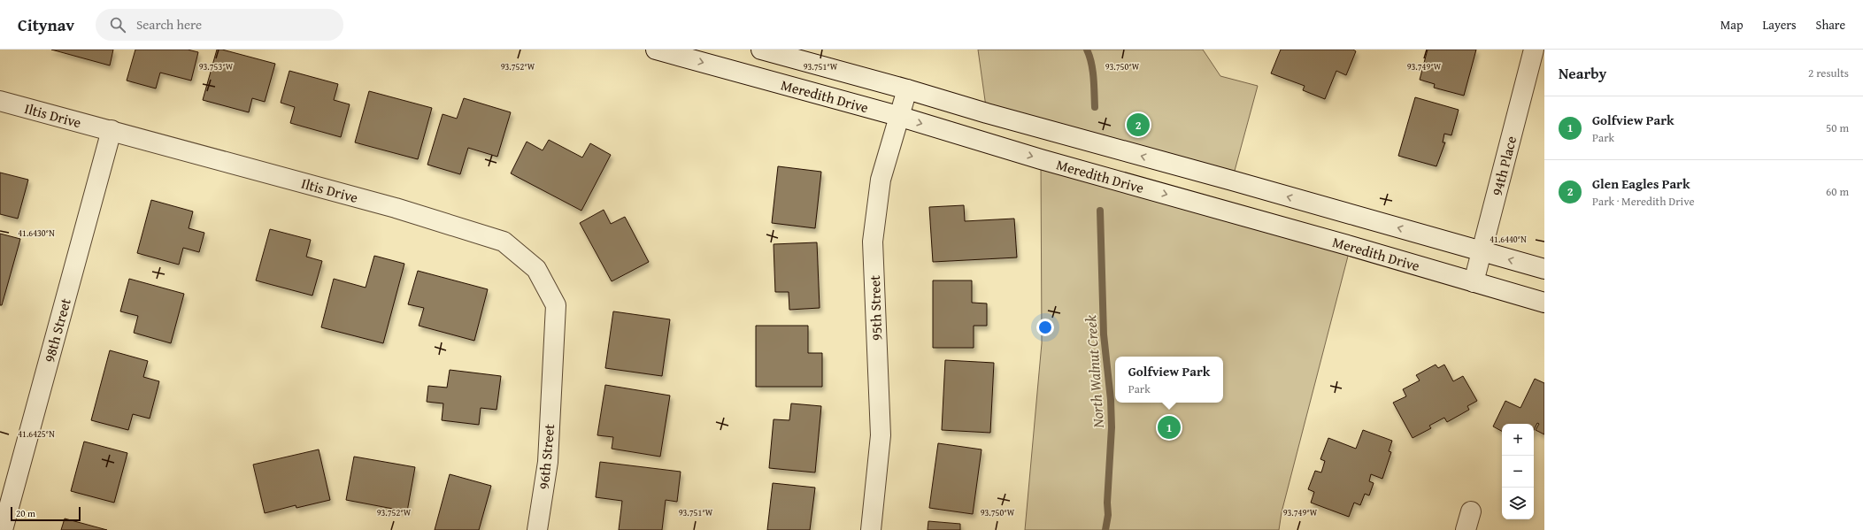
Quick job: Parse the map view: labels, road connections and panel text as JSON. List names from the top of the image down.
{
  "streets": {
    "street": [
      "Meredith Drive",
      "Iltis Drive",
      "94th Place",
      "95th Street",
      "98th Street",
      "96th Street"
    ]
  },
  "crossings": [
    ["Meredith Drive", "94th Place"],
    ["Meredith Drive", "95th Street"],
    ["Iltis Drive", "98th Street"],
    ["Iltis Drive", "96th Street"]
  ],
  "water": ["North Walnut Creek"],
  "scale_bar": "20 m",
  "page": {
    "header": "Citynav",
    "search": "Search here",
    "nav": ["Map", "Layers", "Share"],
    "heading": ["Nearby", "2 results"],
    "list": [
      {
        "mark": "1",
        "name": "Golfview Park",
        "note": "Park",
        "value": "50 m"
      },
      {
        "mark": "2",
        "name": "Glen Eagles Park",
        "note": "Park · Meredith Drive",
        "value": "60 m"
      }
    ],
    "pins": ["2", "1"],
    "popup": ["Golfview Park", "Park"],
    "map_buttons": ["+", "−"],
    "scale": "20 m"
  },
  "coordinates": [
    "93.753°W",
    "93.752°W",
    "93.751°W",
    "93.750°W",
    "93.749°W",
    "41.6430°N",
    "41.6440°N",
    "41.6425°N"
  ]
}
